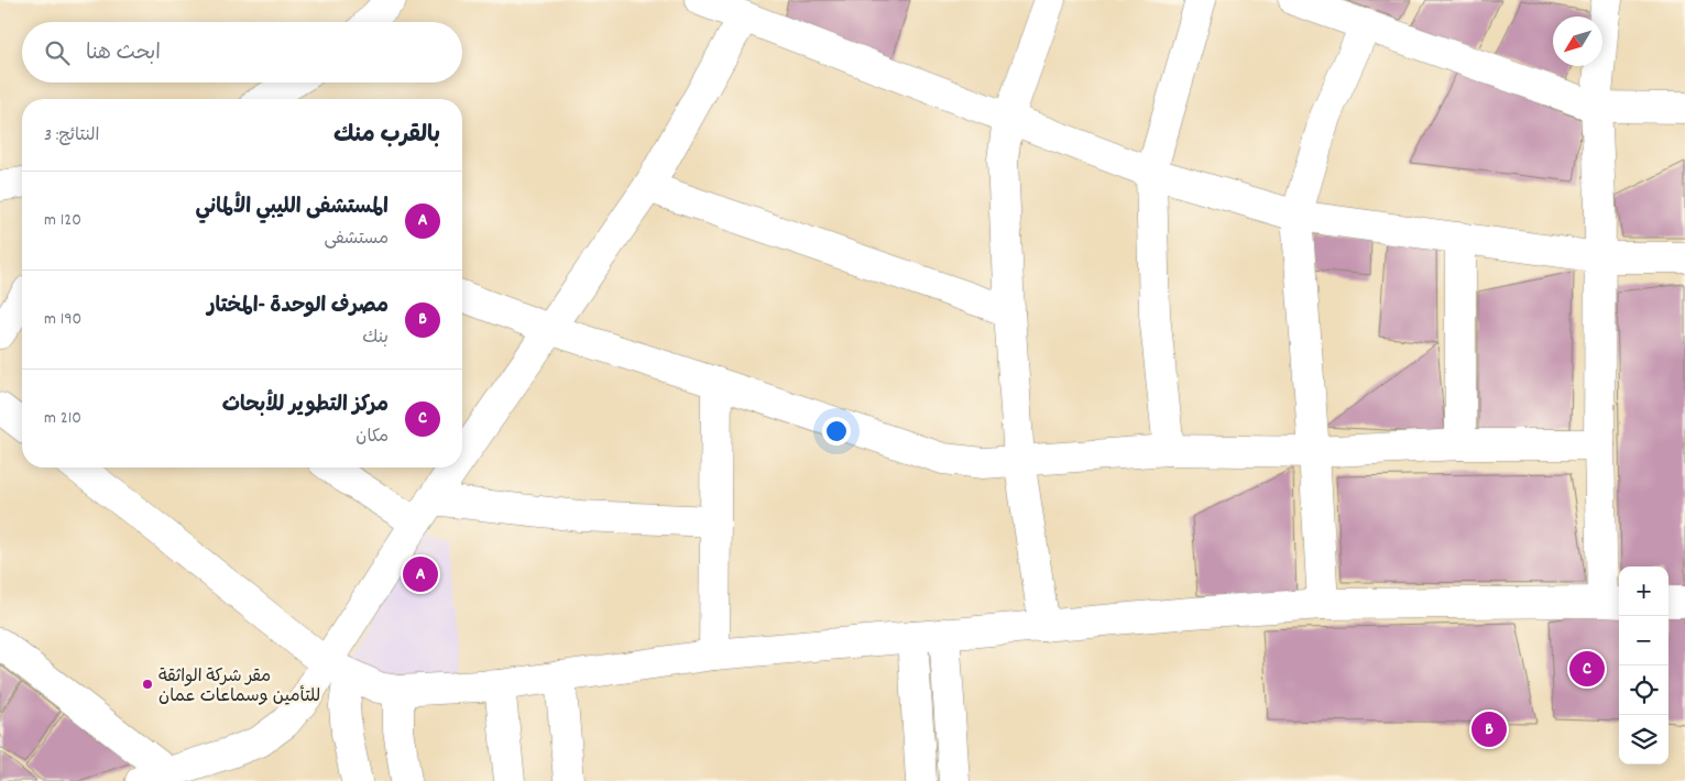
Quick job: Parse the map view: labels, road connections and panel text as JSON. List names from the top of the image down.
{
  "places": ["مقر شركة الواثقة للتأمين وسماعات عمان"],
  "north": "bottom left",
  "page": {
    "search": "ابحث هنا",
    "heading": ["بالقرب منك", "النتائج: 3"],
    "list": [
      {
        "mark": "A",
        "name": "المستشفى الليبي الألماني",
        "note": "مستشفى",
        "value": "120 m"
      },
      {
        "mark": "B",
        "name": "مصرف الوحدة -المختار",
        "note": "بنك",
        "value": "190 m"
      },
      {
        "mark": "C",
        "name": "مركز التطوير للأبحاث",
        "note": "مكان",
        "value": "210 m"
      }
    ],
    "pins": ["A", "C", "B"],
    "map_buttons": ["+", "−"]
  }
}
